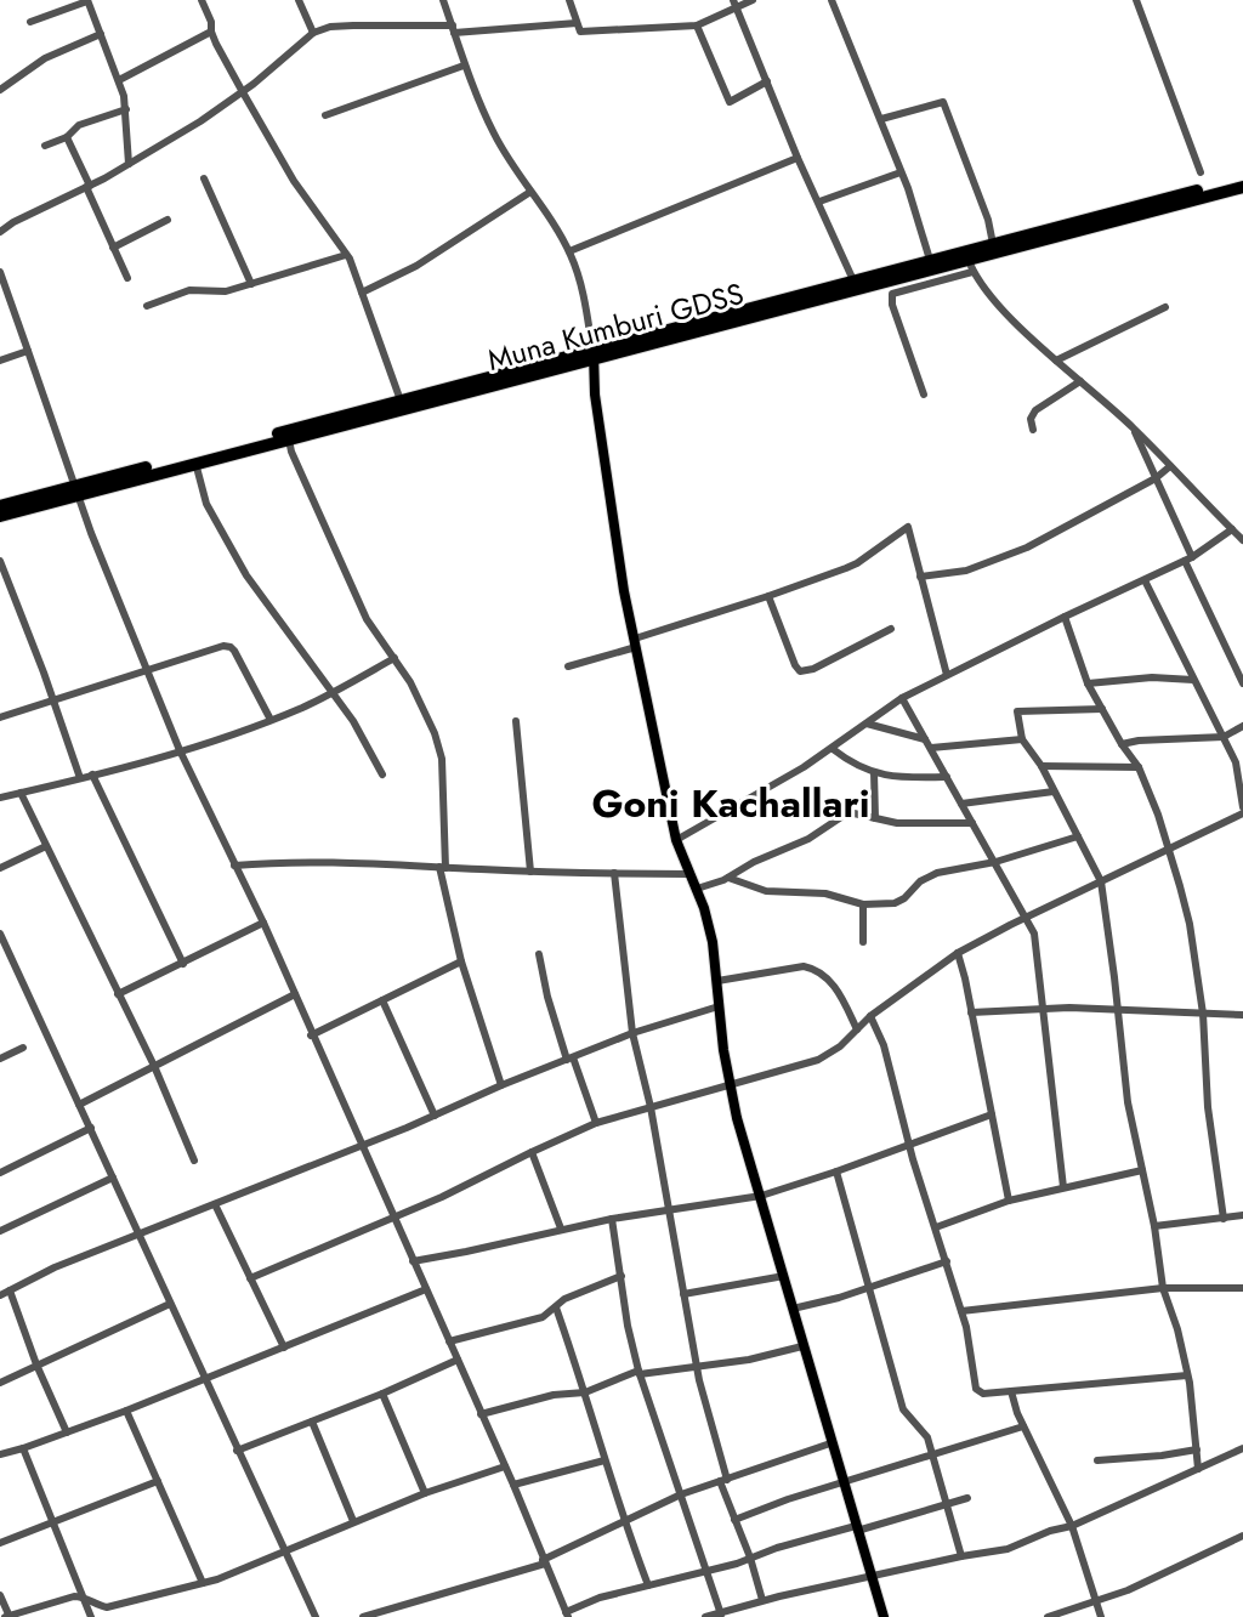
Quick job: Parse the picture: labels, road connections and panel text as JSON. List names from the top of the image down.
{
  "streets": {
    "highway": ["Muna Kumburi GDSS"]
  },
  "districts": ["Goni Kachallari"]
}
